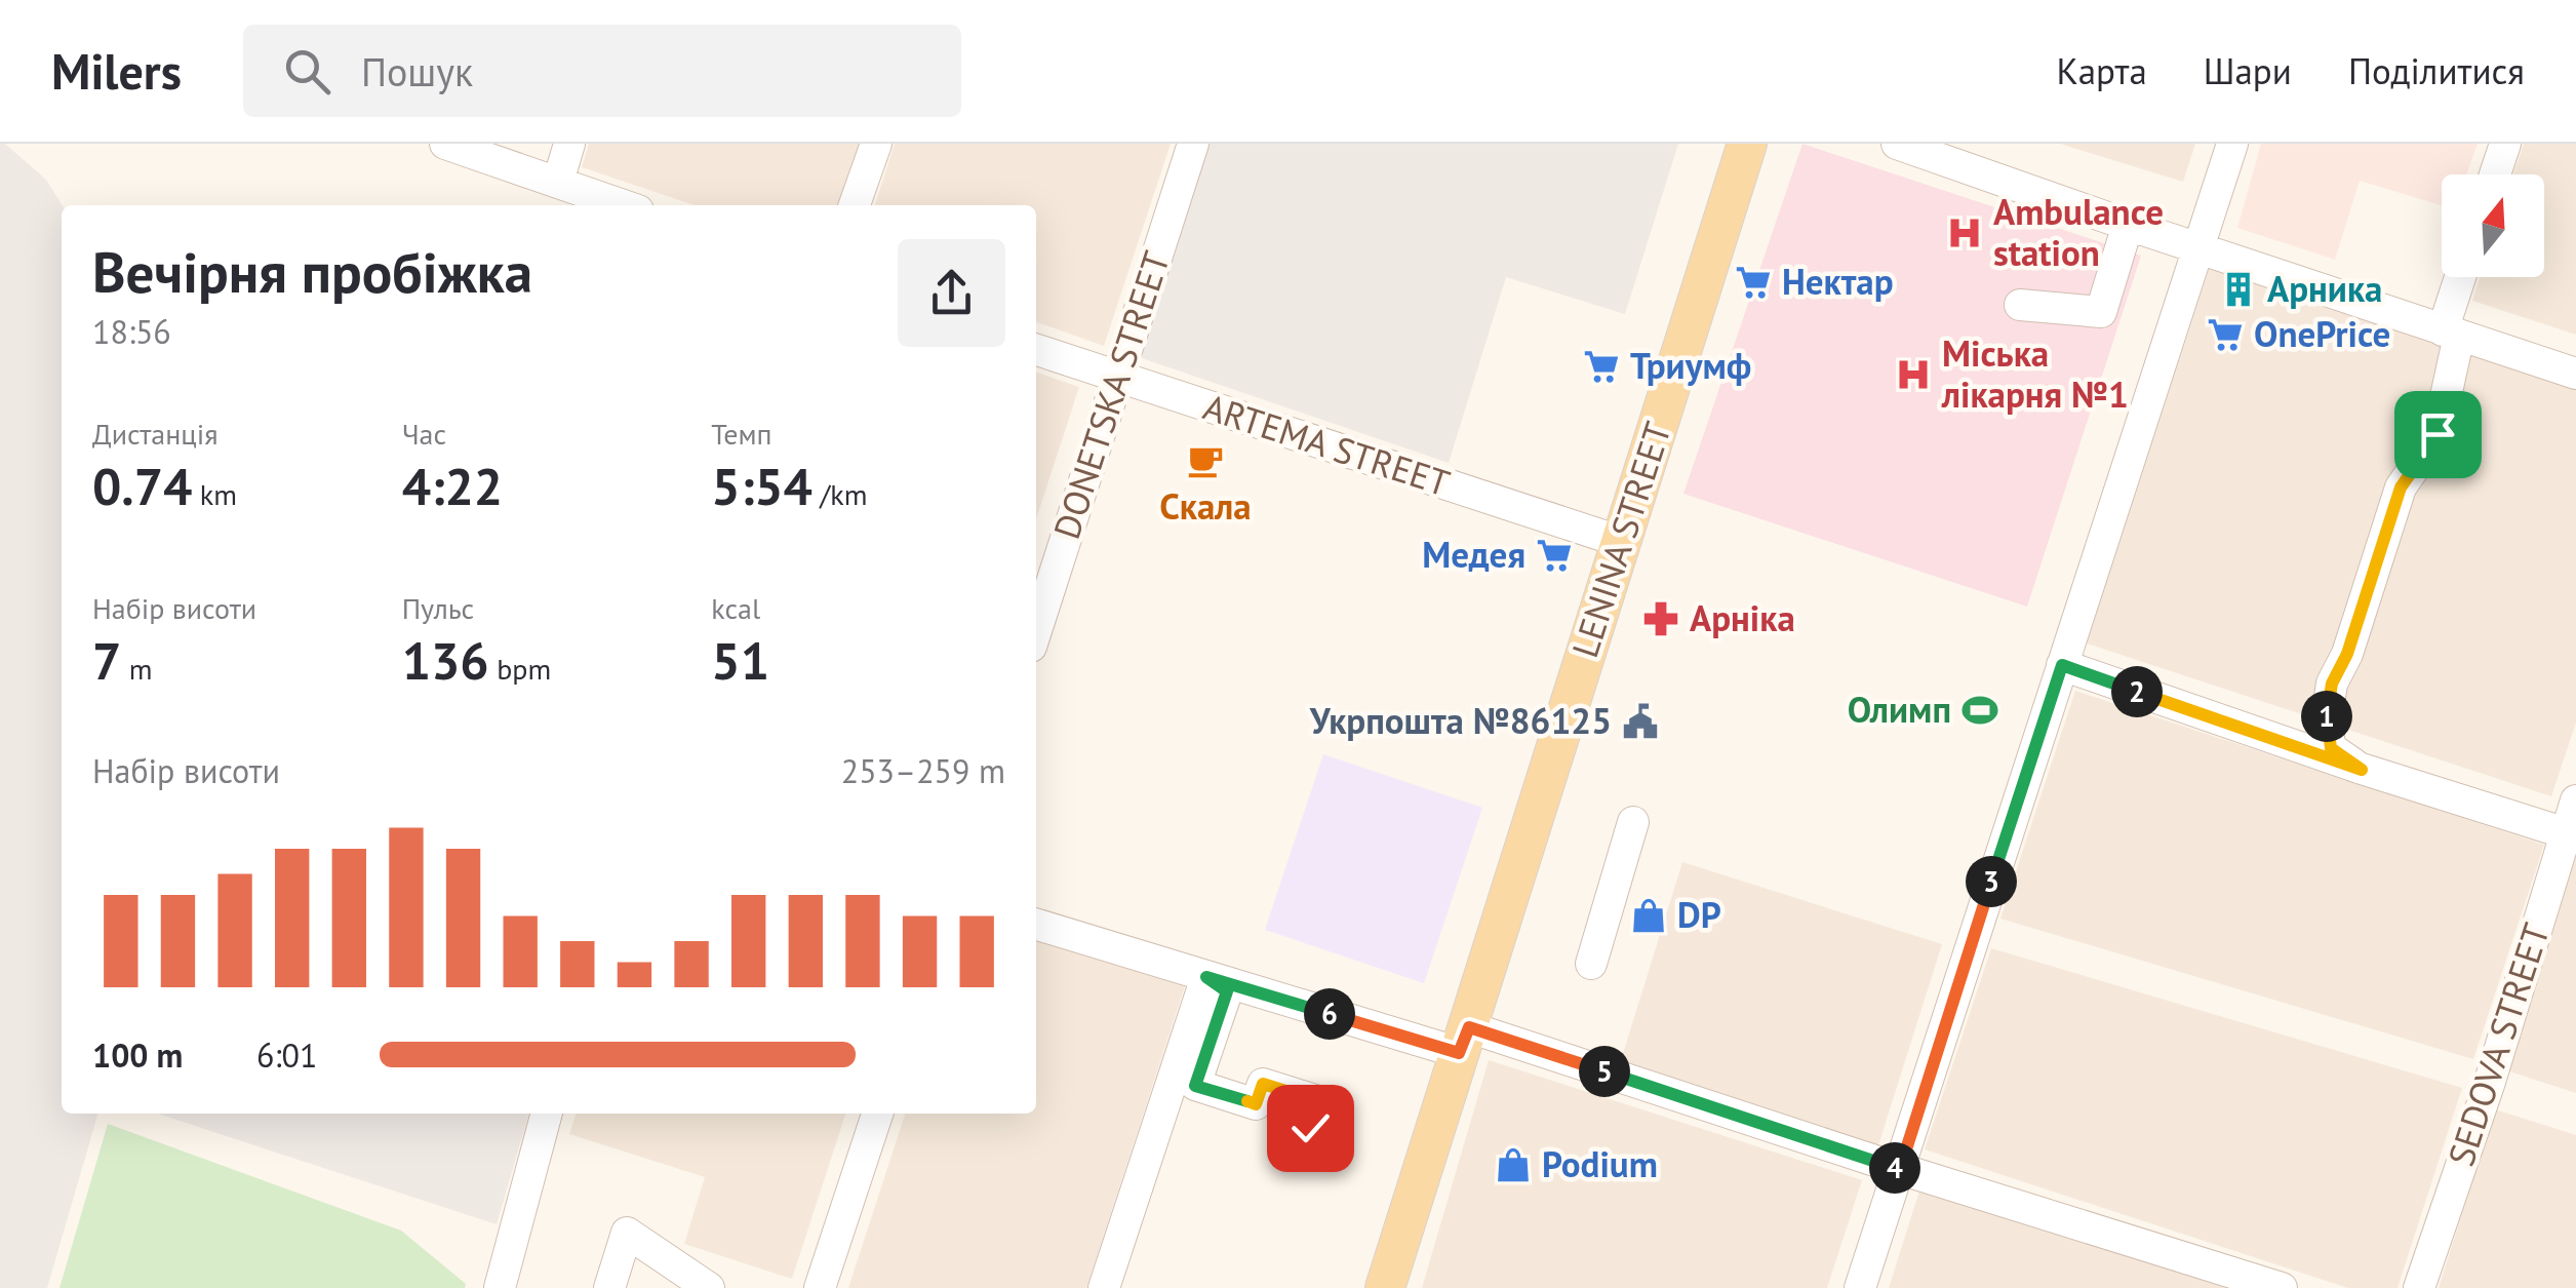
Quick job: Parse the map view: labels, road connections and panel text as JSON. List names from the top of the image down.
{
  "streets": {
    "main road": ["LENINA STREET"],
    "street": ["DONETSKA STREET", "ARTEMA STREET", "SEDOVA STREET"]
  },
  "crossings": [
    ["DONETSKA STREET", "ARTEMA STREET"],
    ["ARTEMA STREET", "LENINA STREET"]
  ],
  "places": {
    "hospital": ["Ambulance station", "Міська лікарня №1"],
    "supermarket": [
      "Нектар",
      "OnePrice",
      "Триумф",
      "Медея"
    ],
    "building": ["Арника"],
    "cafe": ["Скала"],
    "pharmacy": ["Арніка"],
    "sports": ["Олимп"],
    "public building": ["Укрпошта №86125"],
    "shop": ["DP", "Podium"]
  },
  "north": "top",
  "page": {
    "header": "Milers",
    "search": "Пошук",
    "nav": ["Карта", "Шари", "Поділитися"],
    "heading": ["Вечірня пробіжка", "18:56"],
    "stats": [
      ["Дистанція", "0.74 km"],
      ["Час", "4:22"],
      ["Темп", "5:54 /km"],
      ["Набір висоти", "7 m"],
      ["Пульс", "136 bpm"],
      ["kcal", "51"]
    ],
    "pins": [
      "2",
      "1",
      "3",
      "6",
      "5",
      "4"
    ],
    "chart": ["Набір висоти", "253–259 m"],
    "list": [
      {
        "name": "100 m",
        "note": "6:01"
      }
    ]
  }
}
